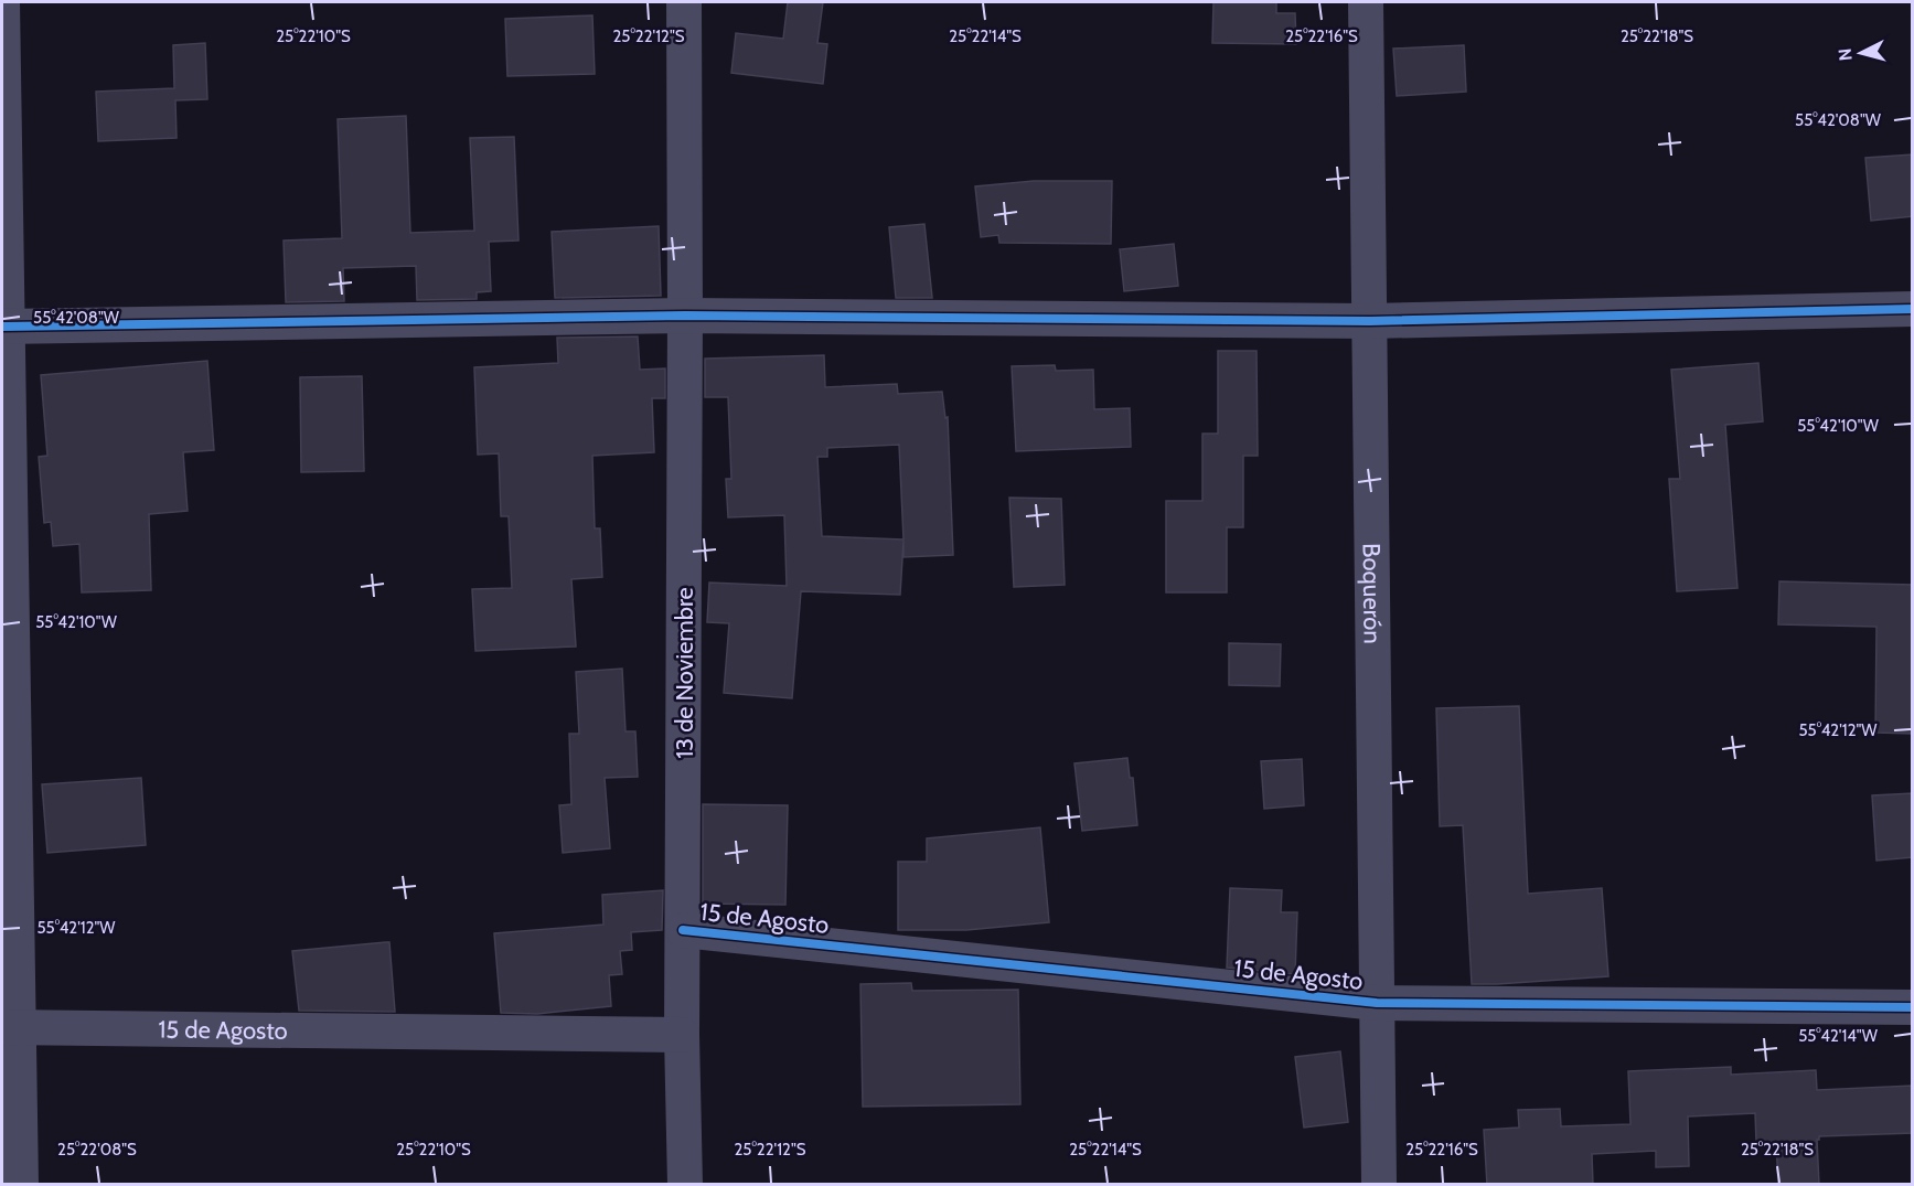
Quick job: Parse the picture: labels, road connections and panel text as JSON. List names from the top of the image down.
{
  "streets": {
    "street": ["Boquerón", "13 de Noviembre", "15 de Agosto"]
  },
  "crossings": [
    ["Boquerón", "15 de Agosto"],
    ["13 de Noviembre", "15 de Agosto"]
  ],
  "north": "left",
  "coordinates": [
    "25°22'10\"S",
    "25°22'12\"S",
    "25°22'14\"S",
    "25°22'16\"S",
    "25°22'18\"S",
    "55°42'08\"W",
    "55°42'10\"W",
    "55°42'12\"W",
    "55°42'14\"W",
    "25°22'08\"S"
  ]
}
